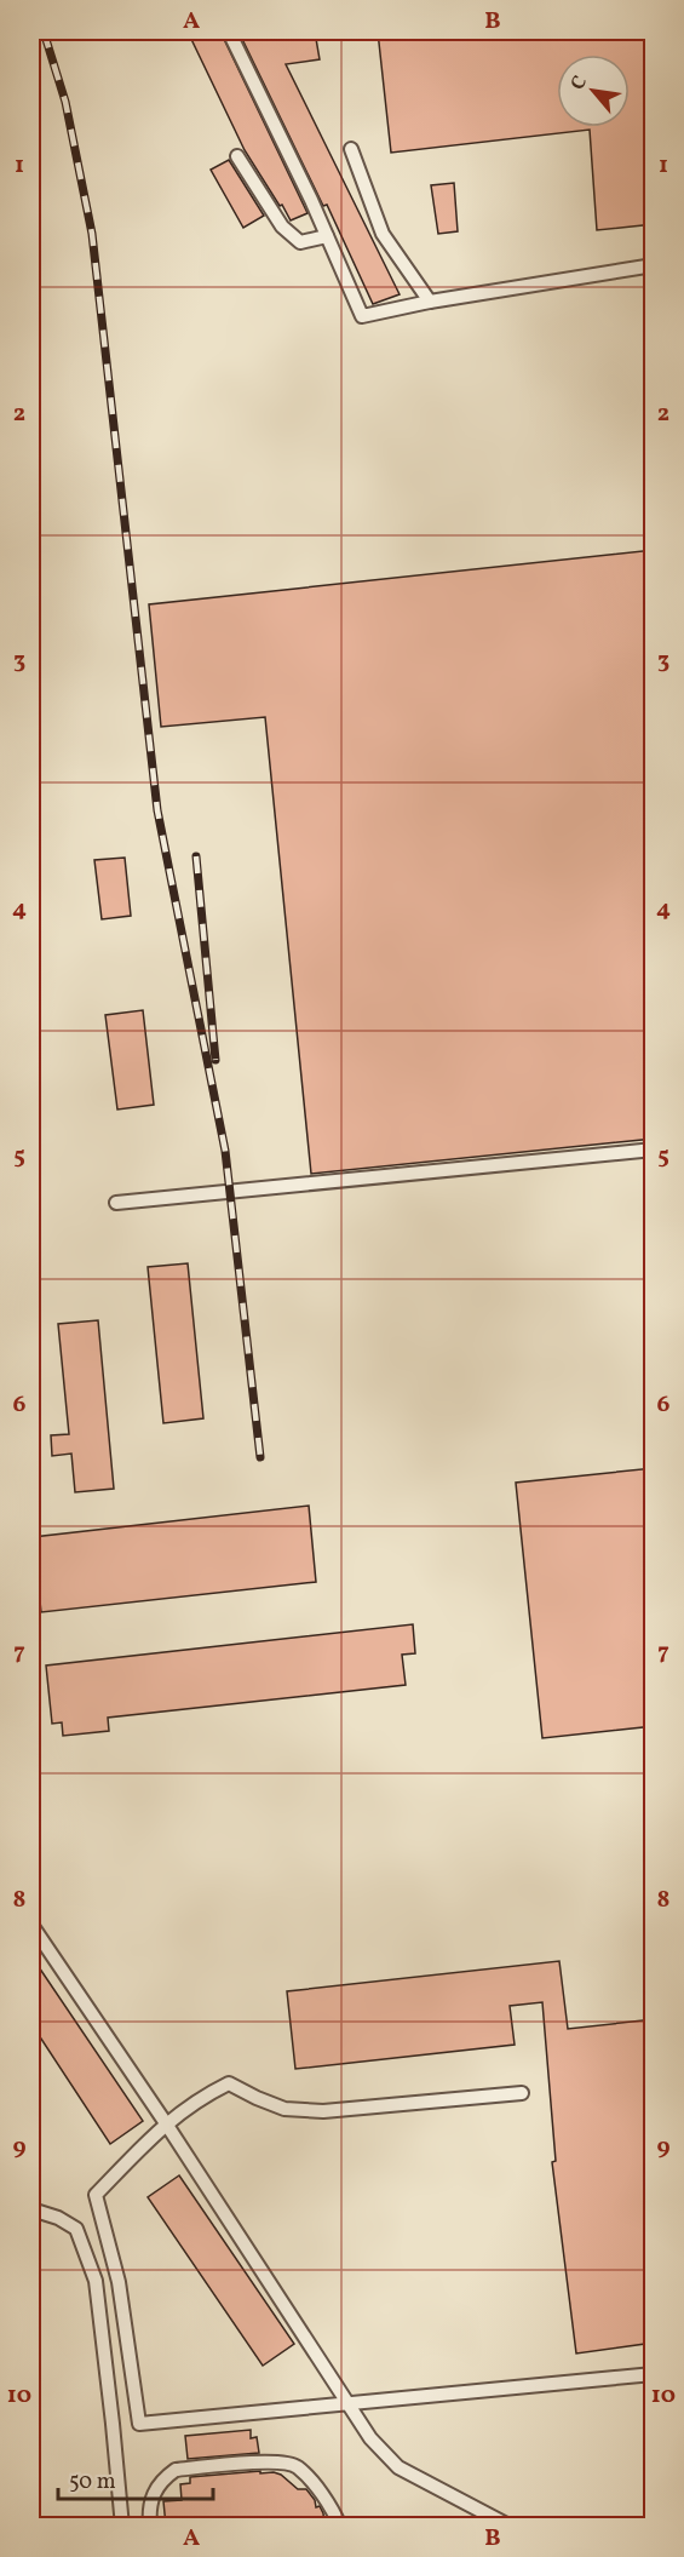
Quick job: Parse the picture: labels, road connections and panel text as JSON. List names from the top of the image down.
{
  "scale_bar": "50 m",
  "north": "top left",
  "grid": {
    "columns": ["A", "B"],
    "rows": [
      "1",
      "2",
      "3",
      "4",
      "5",
      "6",
      "7",
      "8",
      "9",
      "10"
    ]
  }
}
